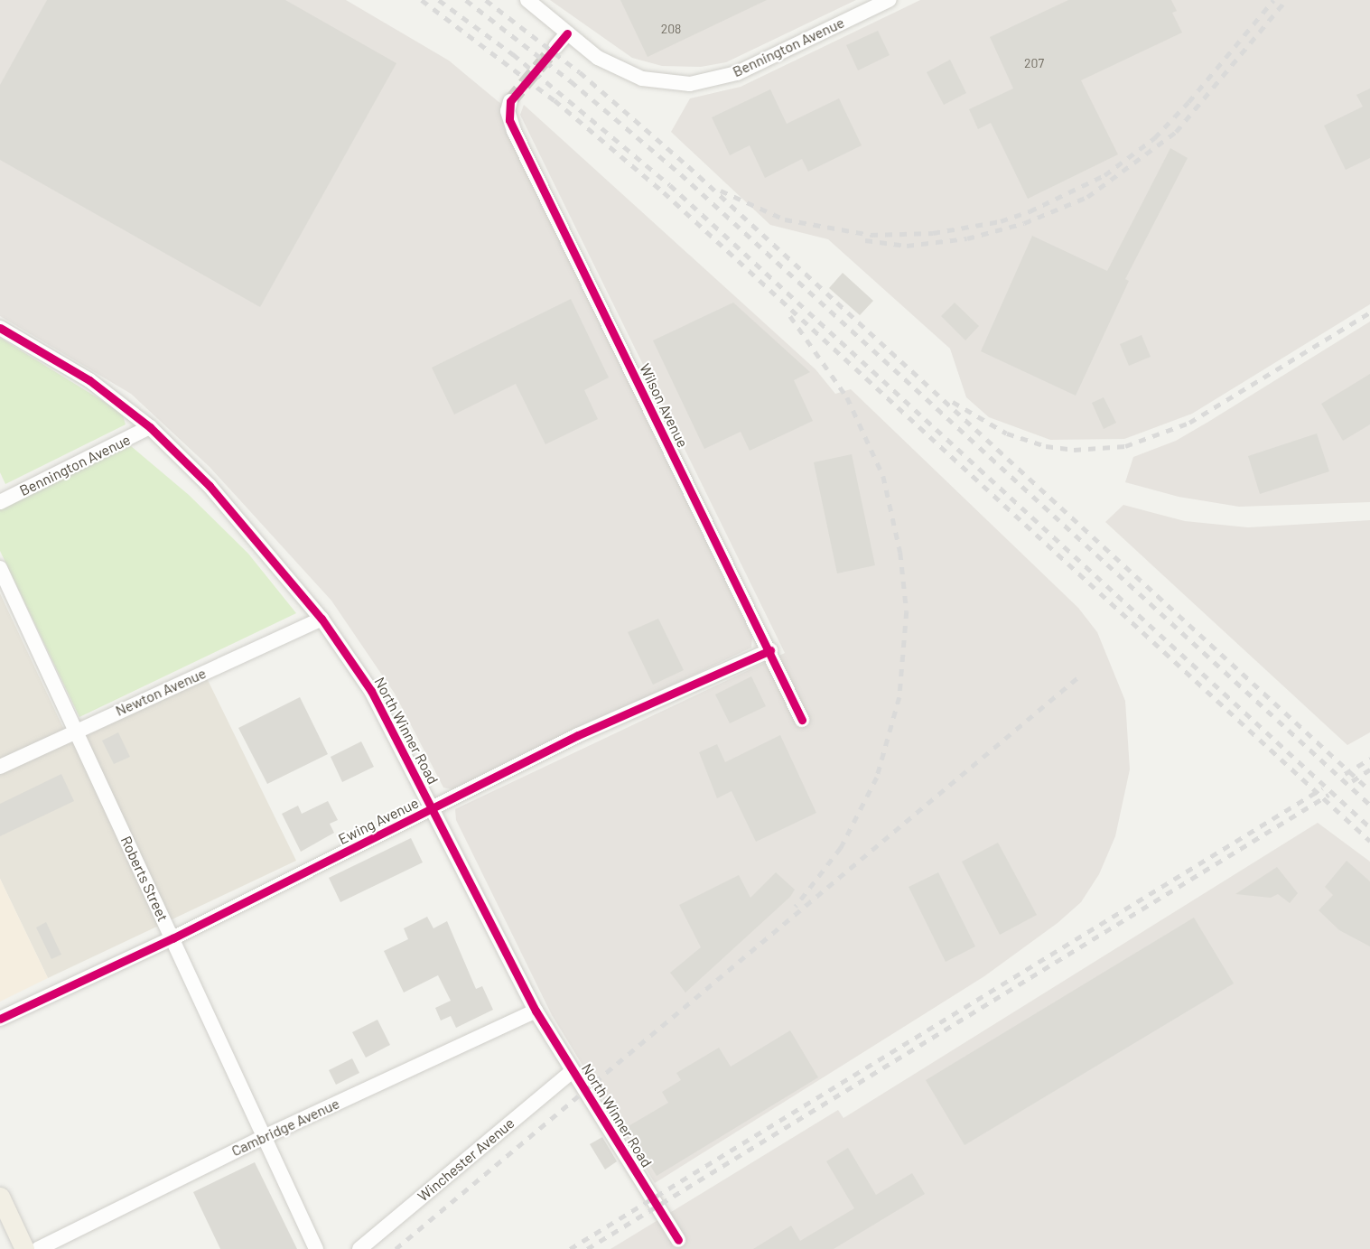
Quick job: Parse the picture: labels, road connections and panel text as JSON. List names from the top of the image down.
{
  "streets": {
    "street": [
      "Bennington Avenue",
      "Wilson Avenue",
      "Newton Avenue",
      "North Winner Road",
      "Ewing Avenue",
      "Roberts Street",
      "Cambridge Avenue",
      "Winchester Avenue"
    ]
  },
  "crossings": [
    ["Bennington Avenue", "North Winner Road"],
    ["Wilson Avenue", "Ewing Avenue"],
    ["Newton Avenue", "North Winner Road"],
    ["Newton Avenue", "Roberts Street"],
    ["North Winner Road", "Ewing Avenue"],
    ["North Winner Road", "Cambridge Avenue"],
    ["North Winner Road", "Winchester Avenue"],
    ["Ewing Avenue", "Roberts Street"],
    ["Roberts Street", "Cambridge Avenue"]
  ],
  "house_numbers": ["208", "207"]
}
